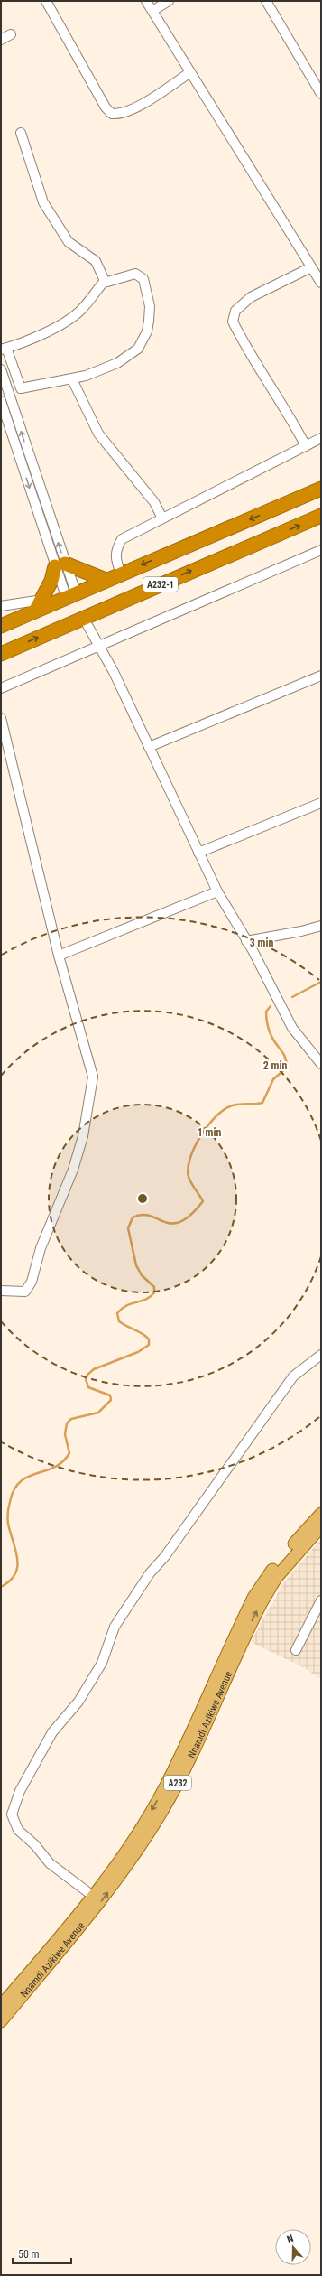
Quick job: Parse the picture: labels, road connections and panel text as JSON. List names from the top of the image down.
{
  "streets": {
    "highway": ["A232-1"],
    "main road": ["Nnamdi Azikiwe Avenue", "A232"]
  },
  "scale_bar": "50 m",
  "north": "top",
  "rings": ["3 min", "2 min", "1 min"]
}
